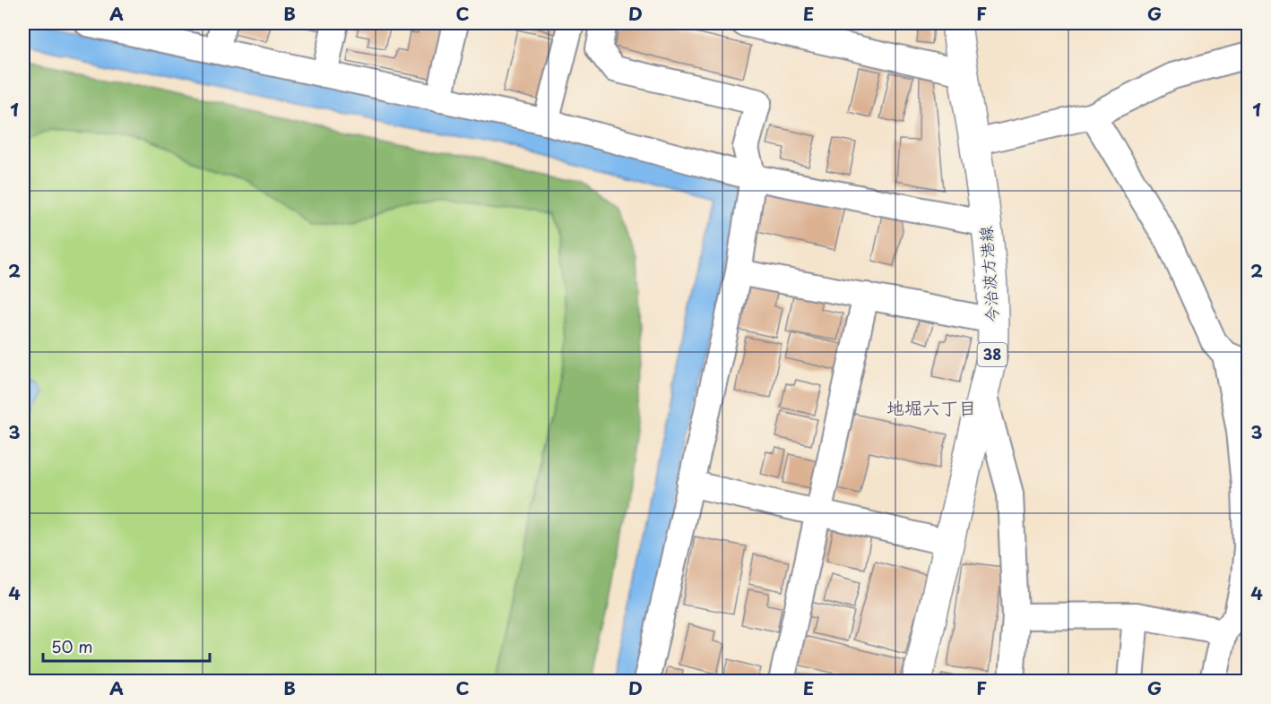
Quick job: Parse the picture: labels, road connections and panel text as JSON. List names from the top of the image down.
{
  "streets": {
    "main road": ["今治波方港線", "38"]
  },
  "districts": ["地堀六丁目"],
  "scale_bar": "50 m",
  "grid": {
    "columns": [
      "A",
      "B",
      "C",
      "D",
      "E",
      "F",
      "G"
    ],
    "rows": [
      "1",
      "2",
      "3",
      "4"
    ]
  }
}
